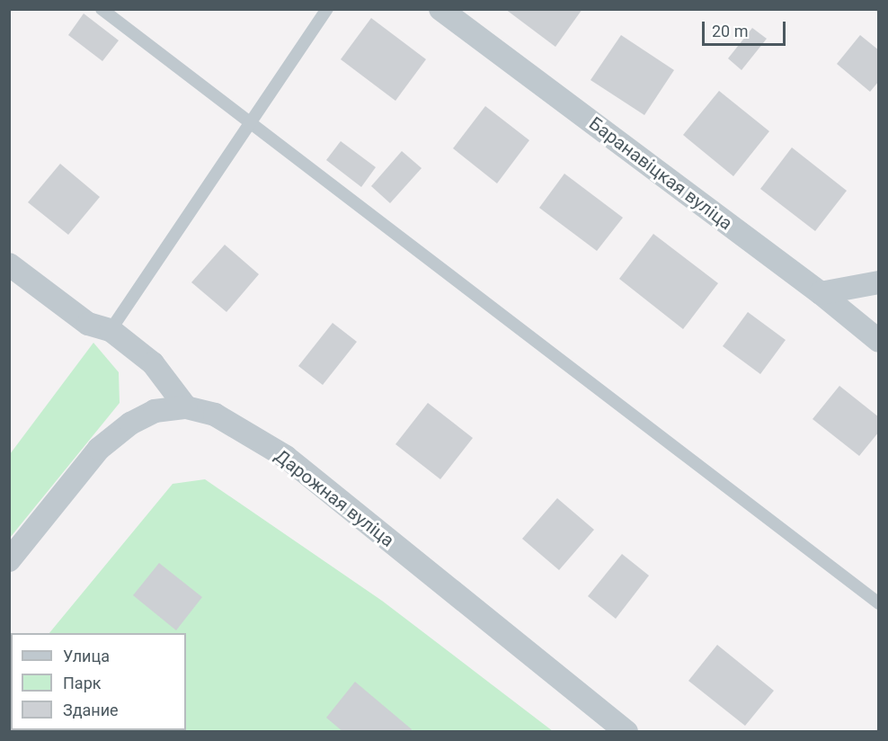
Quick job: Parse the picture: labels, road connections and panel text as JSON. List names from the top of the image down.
{
  "streets": {
    "street": ["Баранавіцкая вуліца", "Дарожная вуліца"]
  },
  "legend": ["Улица", "Парк", "Здание"],
  "scale_bar": "20 m"
}
